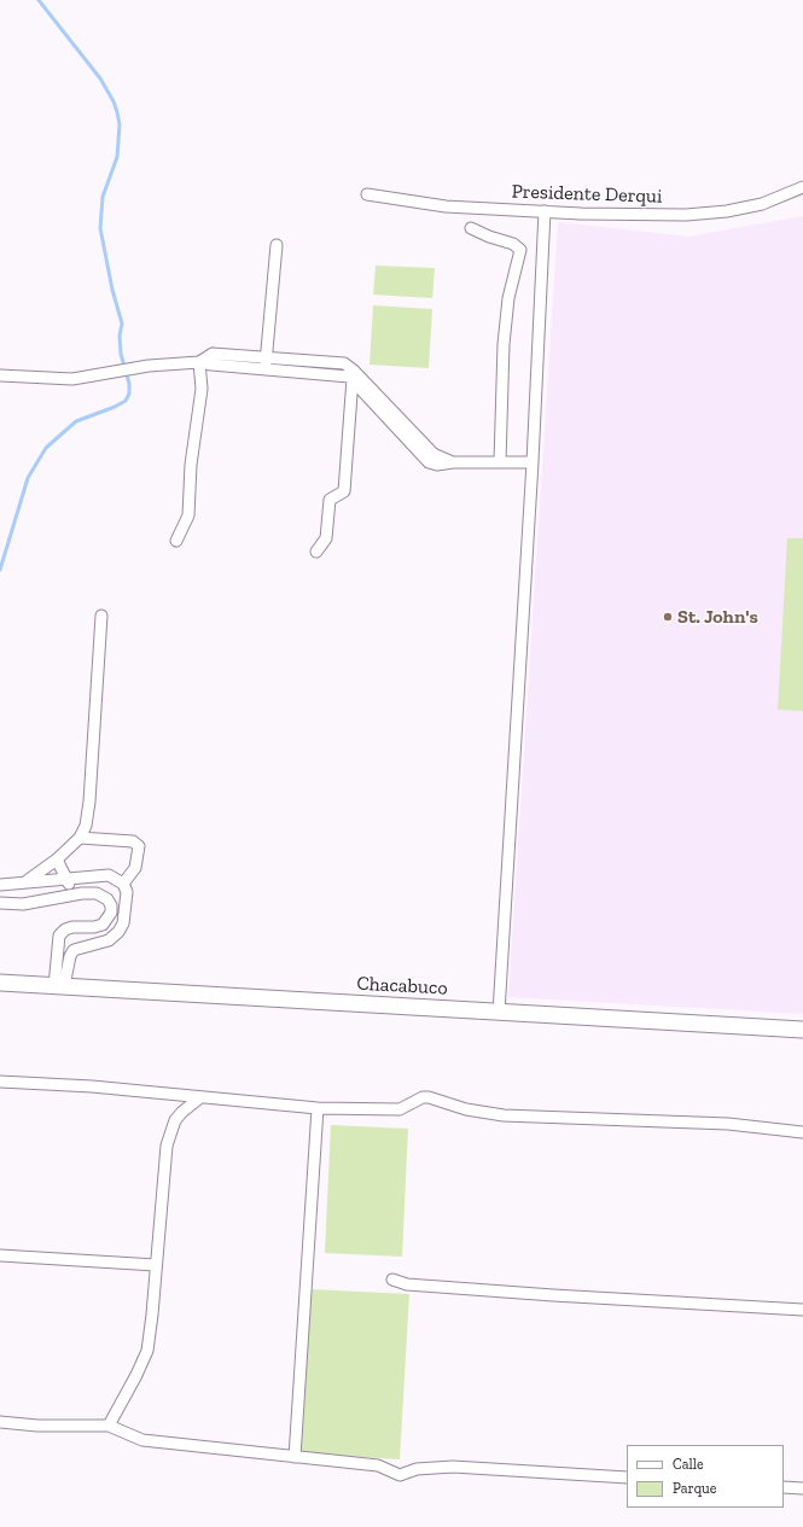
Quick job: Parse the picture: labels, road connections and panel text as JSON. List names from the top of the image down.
{
  "streets": {
    "street": ["Presidente Derqui", "Chacabuco"]
  },
  "places": ["St. John's"],
  "legend": ["Calle", "Parque"]
}
